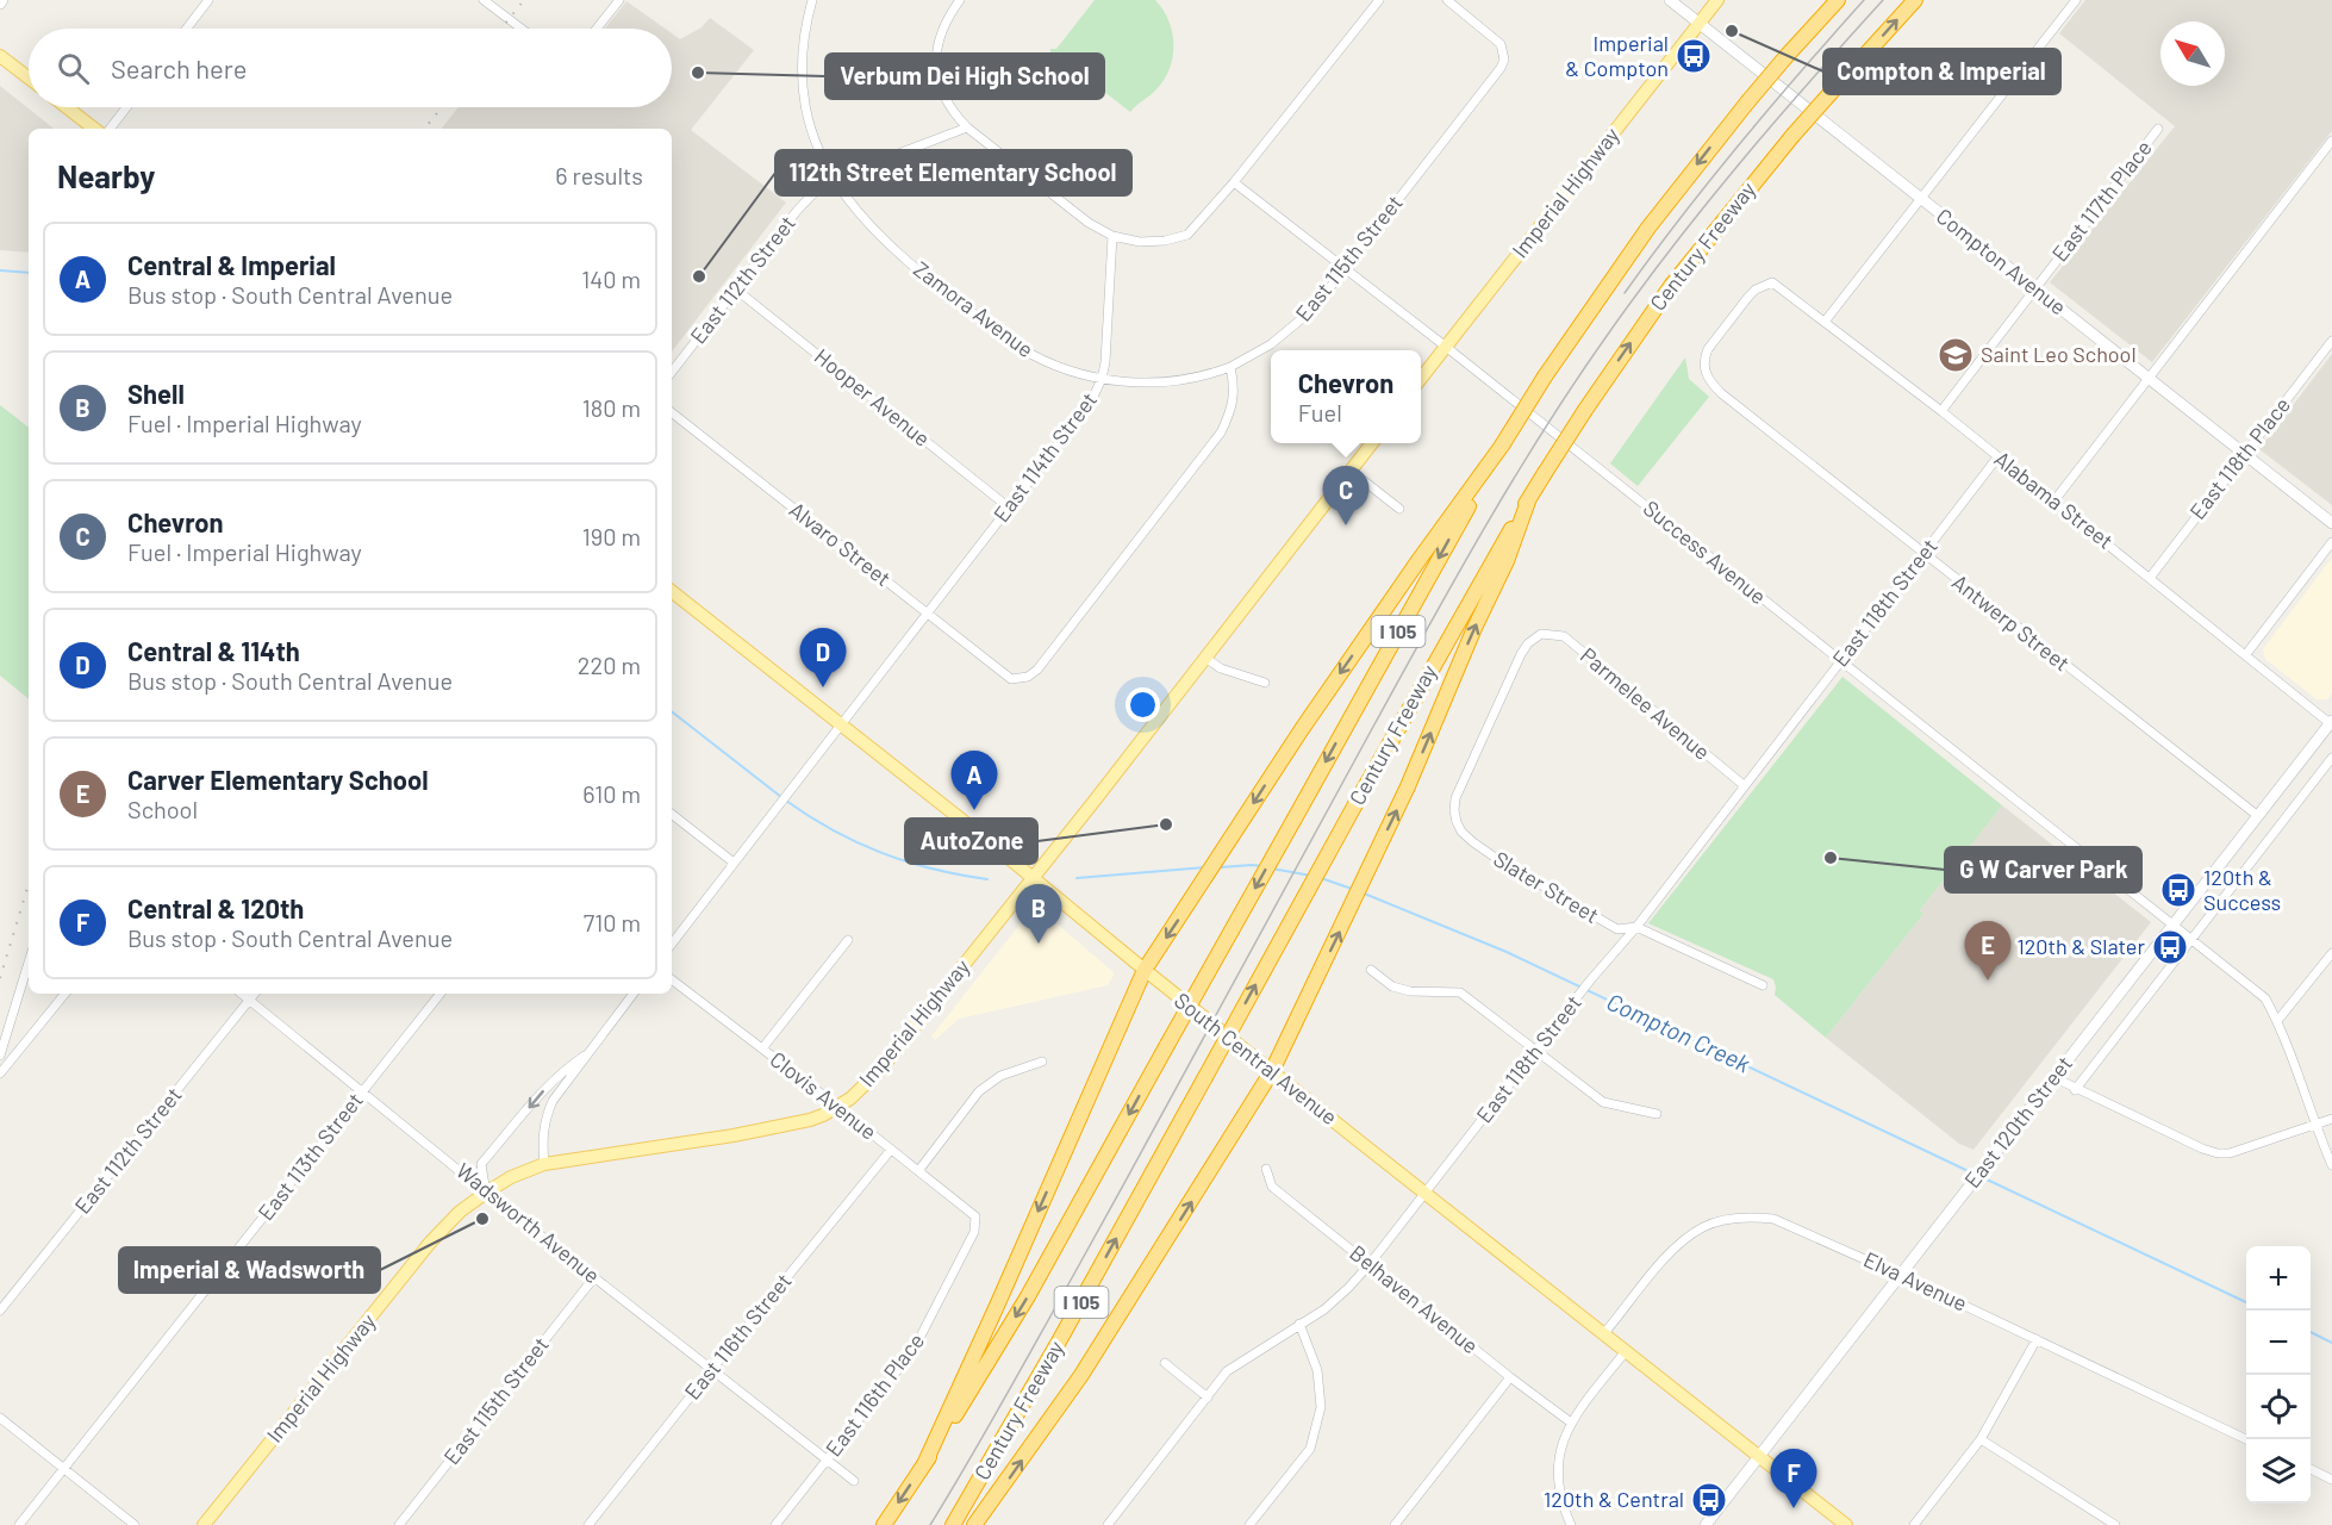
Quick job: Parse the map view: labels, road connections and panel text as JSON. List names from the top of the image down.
{
  "streets": {
    "highway": ["Century Freeway", "I 105"],
    "main road": ["Imperial Highway", "South Central Avenue"],
    "street": [
      "East 117th Place",
      "East 115th Street",
      "Compton Avenue",
      "East 112th Street",
      "Zamora Avenue",
      "Hooper Avenue",
      "East 114th Street",
      "East 118th Place",
      "Alabama Street",
      "Alvaro Street",
      "Success Avenue",
      "East 118th Street",
      "Antwerp Street",
      "Parmelee Avenue",
      "Slater Street",
      "Clovis Avenue",
      "East 120th Street",
      "East 113th Street",
      "Wadsworth Avenue",
      "Elva Avenue",
      "Belhaven Avenue",
      "East 116th Street",
      "East 116th Place"
    ]
  },
  "crossings": [
    ["Imperial Highway", "Compton Avenue"],
    ["Imperial Highway", "Success Avenue"],
    ["Imperial Highway", "South Central Avenue"],
    ["Imperial Highway", "Clovis Avenue"],
    ["Imperial Highway", "Wadsworth Avenue"],
    ["East 117th Place", "Compton Avenue"],
    ["East 117th Place", "Alabama Street"],
    ["East 115th Street", "Zamora Avenue"],
    ["East 115th Street", "Alvaro Street"],
    ["East 115th Street", "Success Avenue"],
    ["East 115th Street", "Wadsworth Avenue"],
    ["Compton Avenue", "East 118th Place"],
    ["East 112th Street", "Zamora Avenue"],
    ["East 112th Street", "Hooper Avenue"],
    ["East 112th Street", "Wadsworth Avenue"],
    ["Zamora Avenue", "East 114th Street"],
    ["Zamora Avenue", "Alvaro Street"],
    ["Hooper Avenue", "East 114th Street"],
    ["East 114th Street", "Alvaro Street"],
    ["East 114th Street", "South Central Avenue"],
    ["East 118th Place", "Alabama Street"],
    ["Alabama Street", "East 118th Street"],
    ["Alabama Street", "Antwerp Street"],
    ["Alabama Street", "East 120th Street"],
    ["Success Avenue", "East 118th Street"],
    ["Success Avenue", "East 120th Street"],
    ["East 118th Street", "Antwerp Street"],
    ["East 118th Street", "Parmelee Avenue"],
    ["East 118th Street", "Slater Street"],
    ["East 118th Street", "South Central Avenue"],
    ["East 118th Street", "Belhaven Avenue"],
    ["Antwerp Street", "East 120th Street"],
    ["Parmelee Avenue", "Slater Street"],
    ["South Central Avenue", "East 120th Street"],
    ["South Central Avenue", "Elva Avenue"],
    ["Clovis Avenue", "East 116th Street"],
    ["Clovis Avenue", "East 116th Place"],
    ["East 120th Street", "Elva Avenue"],
    ["East 113th Street", "Wadsworth Avenue"],
    ["Wadsworth Avenue", "East 116th Street"],
    ["Wadsworth Avenue", "East 116th Place"]
  ],
  "water": ["Compton Creek"],
  "places": {
    "other": [
      "Compton & Imperial",
      "Verbum Dei High School",
      "112th Street Elementary School",
      "AutoZone",
      "G W Carver Park",
      "Imperial & Wadsworth"
    ],
    "bus stop": [
      "Imperial & Compton",
      "120th & Success",
      "120th & Slater",
      "120th & Central"
    ],
    "school or university": ["Saint Leo School"]
  },
  "north": "top left",
  "page": {
    "search": "Search here",
    "heading": ["Nearby", "6 results"],
    "list": [
      {
        "mark": "A",
        "name": "Central & Imperial",
        "note": "Bus stop · South Central Avenue",
        "value": "140 m"
      },
      {
        "mark": "B",
        "name": "Shell",
        "note": "Fuel · Imperial Highway",
        "value": "180 m"
      },
      {
        "mark": "C",
        "name": "Chevron",
        "note": "Fuel · Imperial Highway",
        "value": "190 m"
      },
      {
        "mark": "D",
        "name": "Central & 114th",
        "note": "Bus stop · South Central Avenue",
        "value": "220 m"
      },
      {
        "mark": "E",
        "name": "Carver Elementary School",
        "note": "School",
        "value": "610 m"
      },
      {
        "mark": "F",
        "name": "Central & 120th",
        "note": "Bus stop · South Central Avenue",
        "value": "710 m"
      }
    ],
    "popup": ["Chevron", "Fuel"],
    "pins": [
      "C",
      "D",
      "A",
      "B",
      "E",
      "F"
    ],
    "map_buttons": ["+", "−"]
  }
}
